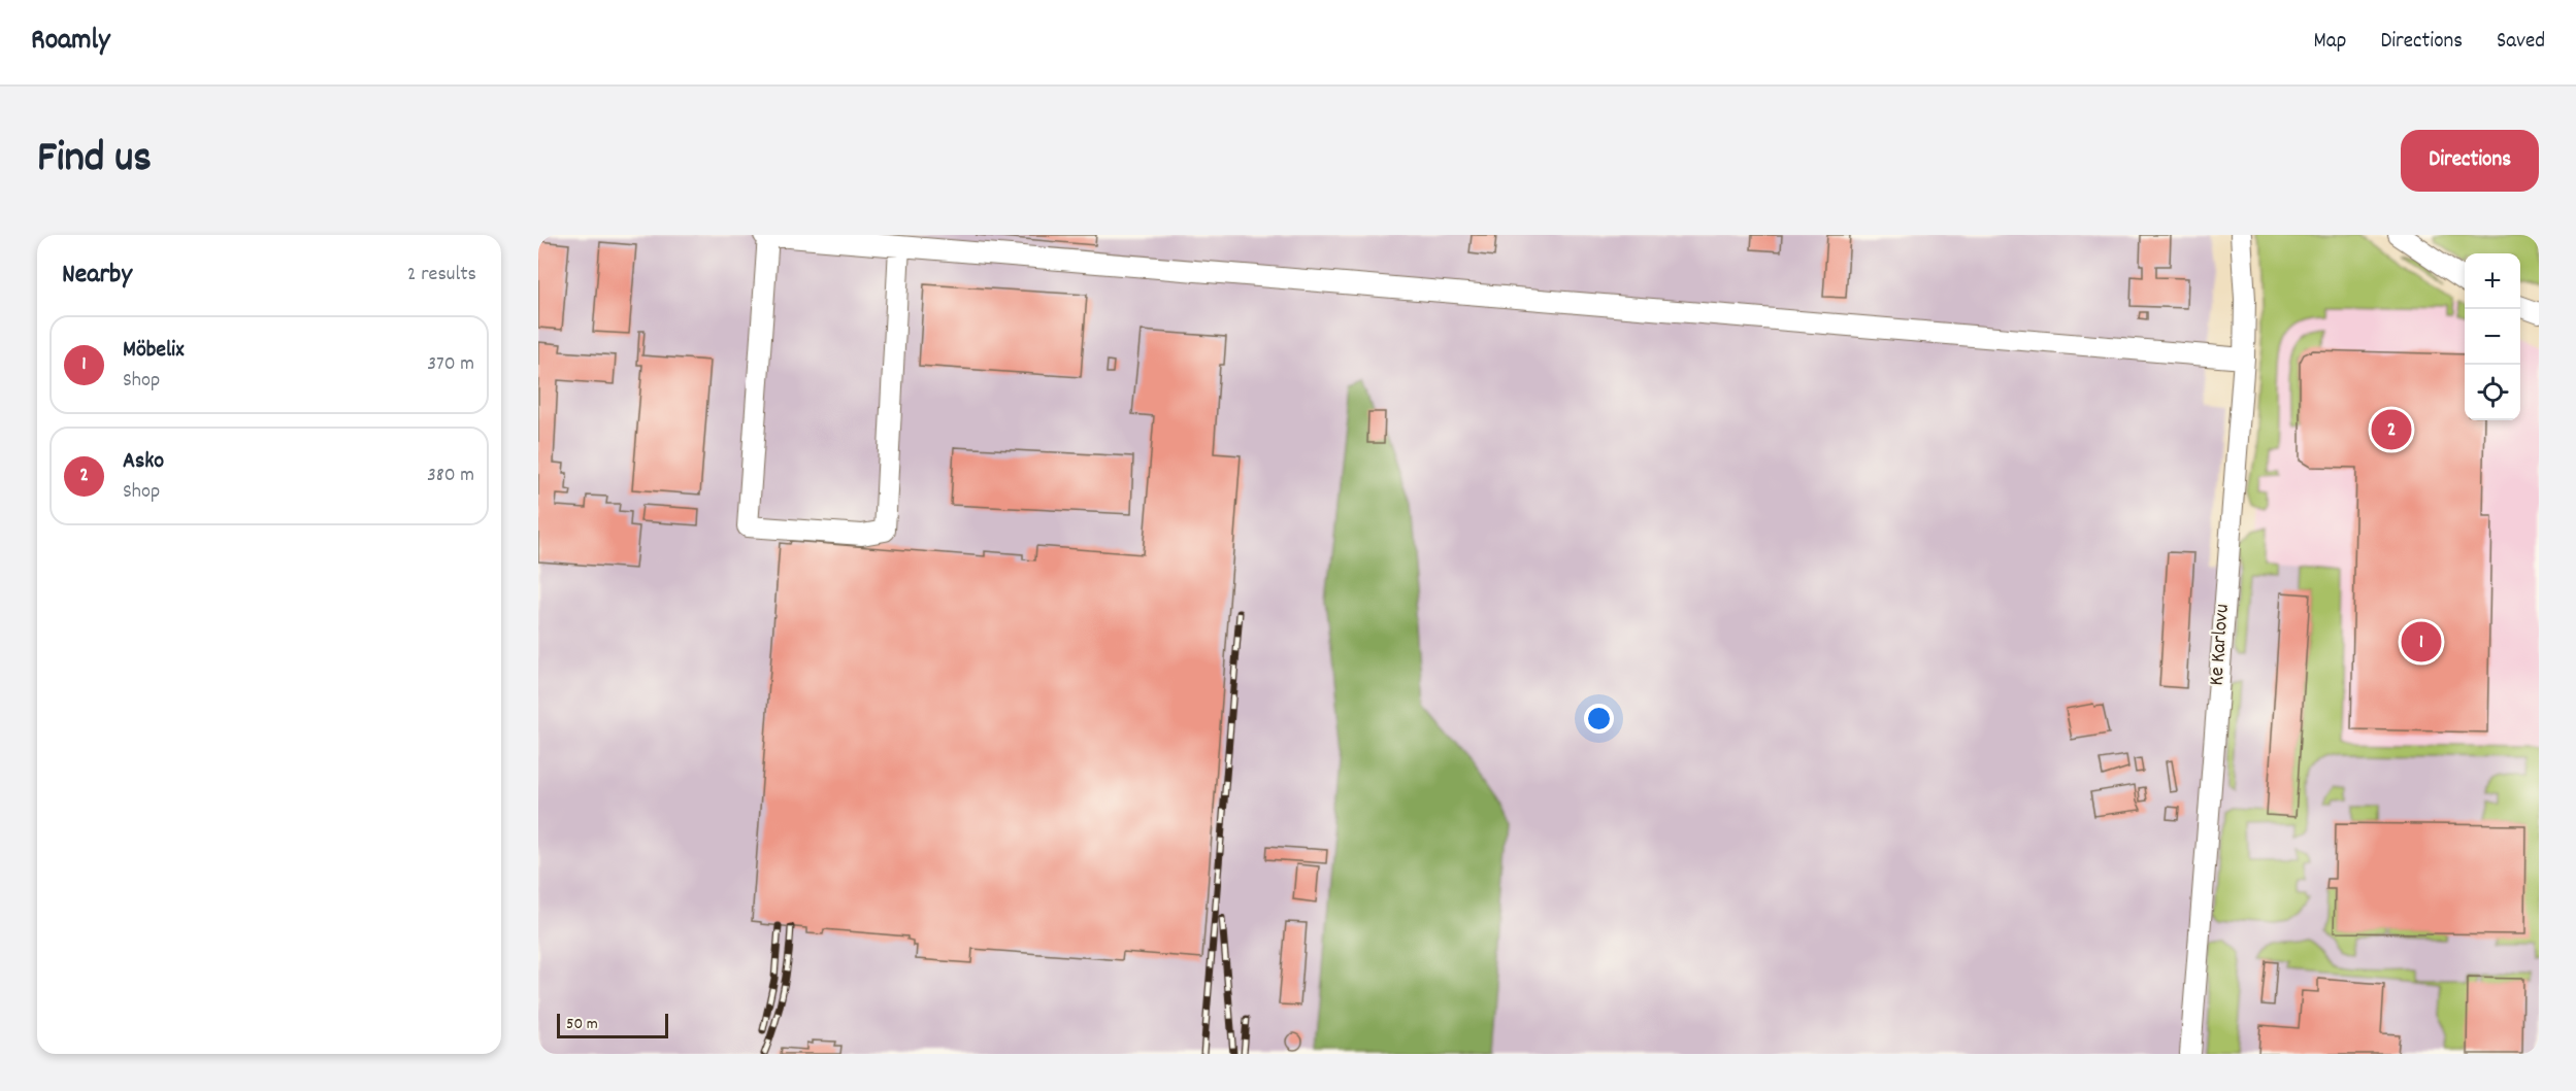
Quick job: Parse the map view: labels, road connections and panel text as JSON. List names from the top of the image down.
{
  "streets": {
    "street": ["Ke Karlovu"]
  },
  "scale_bar": "50 m",
  "page": {
    "header": "Roamly",
    "nav": ["Map", "Directions", "Saved"],
    "title": "Find us",
    "buttons": "Directions",
    "heading": ["Nearby", "2 results"],
    "map_buttons": ["+", "−"],
    "list": [
      {
        "mark": "1",
        "name": "Möbelix",
        "note": "Shop",
        "value": "370 m"
      },
      {
        "mark": "2",
        "name": "Asko",
        "note": "Shop",
        "value": "380 m"
      }
    ],
    "pins": ["2", "1"],
    "scale": "50 m"
  }
}
